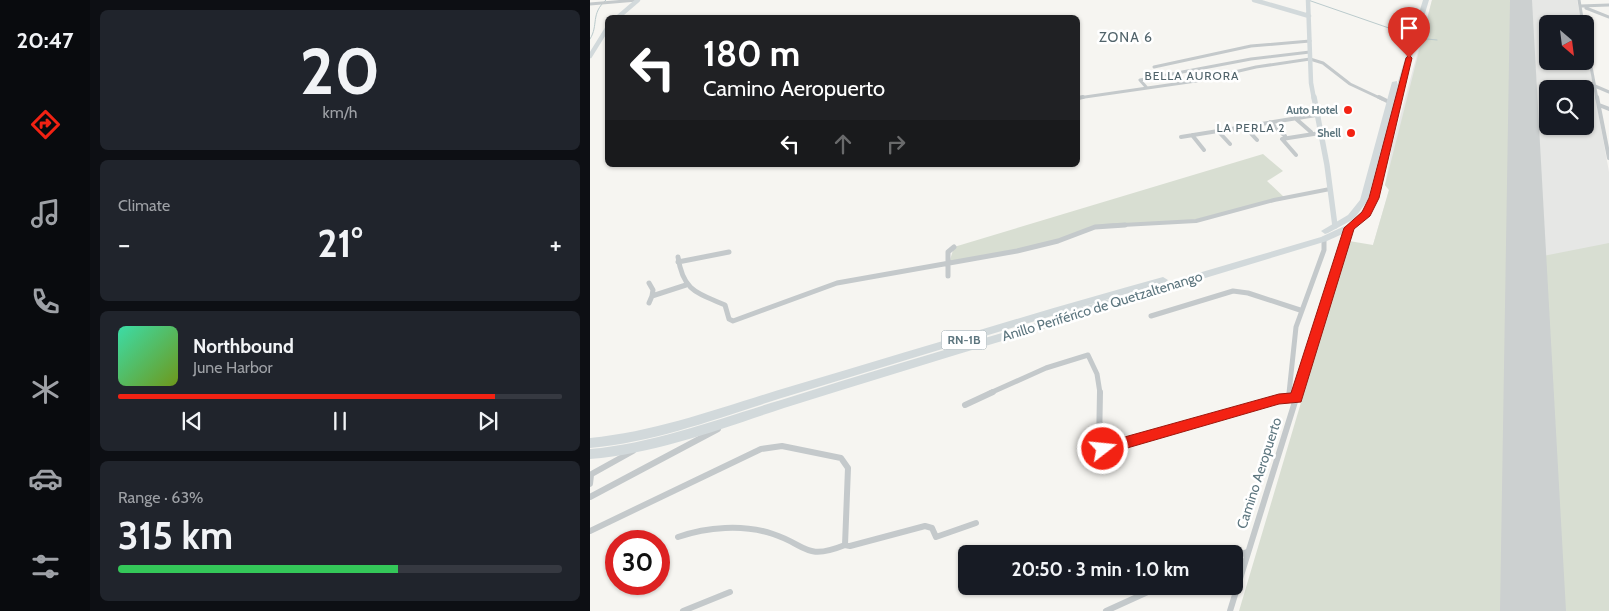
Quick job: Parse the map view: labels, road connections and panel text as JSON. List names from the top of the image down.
{
  "streets": {
    "highway": ["Anillo Periférico de Quetzaltenango", "RN-1B"],
    "street": ["Camino Aeropuerto"]
  },
  "crossings": [
    ["Anillo Periférico de Quetzaltenango", "Camino Aeropuerto"]
  ],
  "districts": ["ZONA 6", "BELLA AURORA", "LA PERLA 2"],
  "places": ["Auto Hotel", "Shell"],
  "north": "bottom right",
  "page": {
    "tabs": "20:47",
    "tile": [
      ["20", "km/h"],
      "Climate",
      ["Range · 63%", "315 km"]
    ],
    "turn": ["180 m", "Camino Aeropuerto"],
    "heat": ["−", "21°", "+"],
    "song": ["Northbound", "June Harbor"],
    "limit": "30",
    "trip": "20:50 · 3 min · 1.0 km"
  }
}
